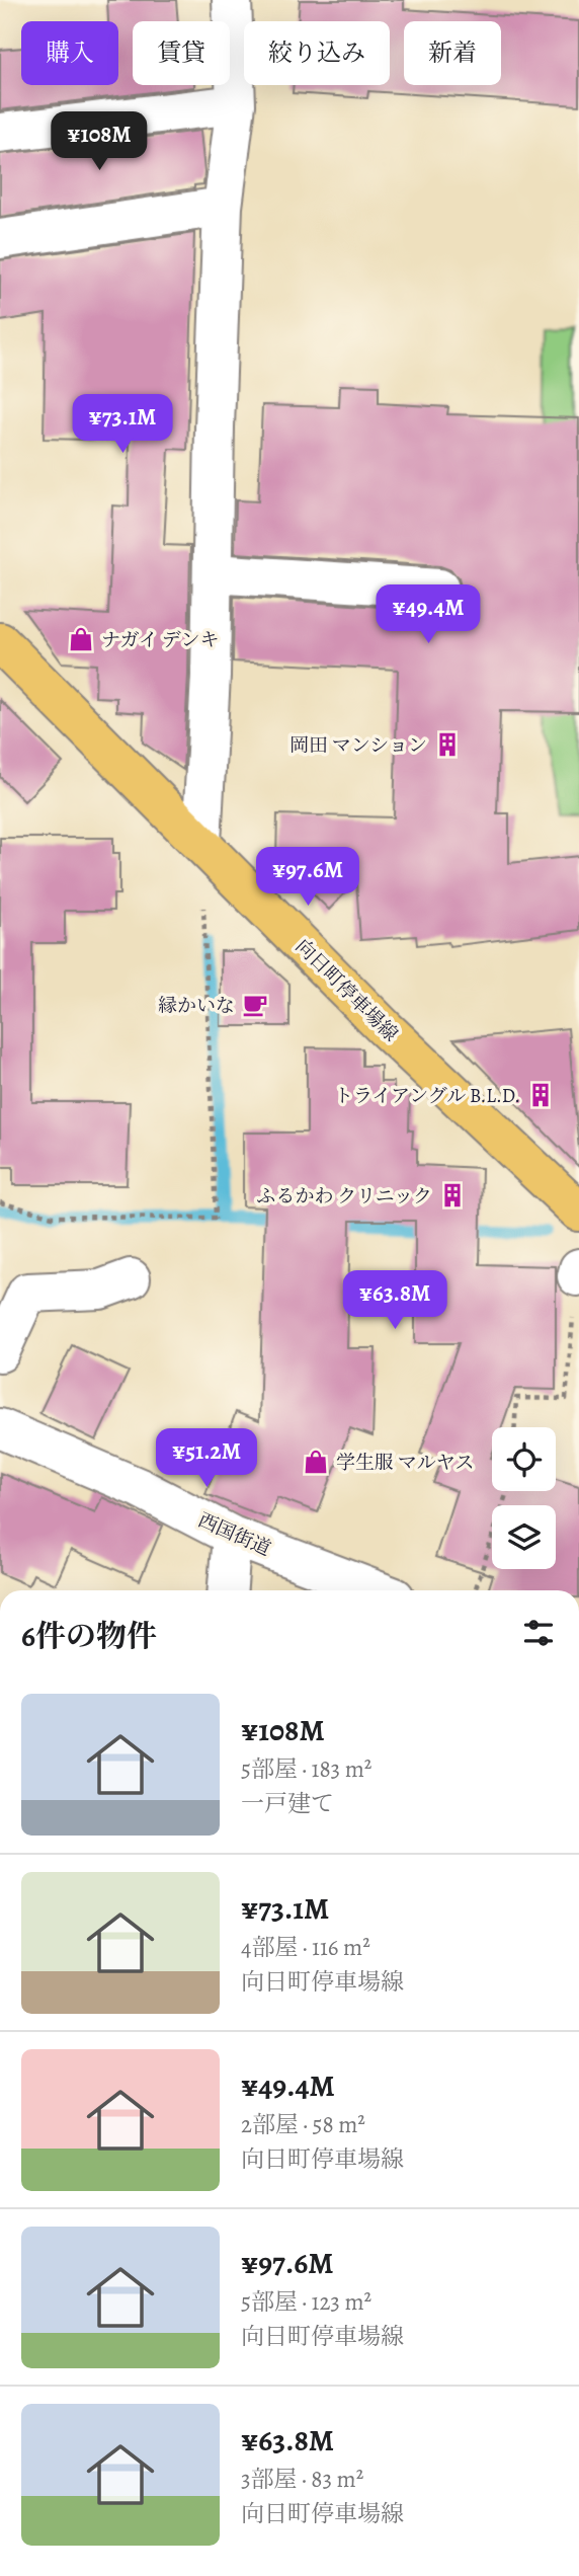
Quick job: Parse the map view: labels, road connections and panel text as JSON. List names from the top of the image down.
{
  "streets": {
    "main road": ["向日町停車場線"],
    "street": ["西国街道"]
  },
  "places": {
    "shop": ["ナガイ デンキ", "学生服 マルヤス"],
    "building": ["岡田 マンション", "トライアングル B.L.D.", "ふるかわ クリニック"],
    "cafe": ["縁かいな"]
  },
  "page": {
    "chip": [
      "購入",
      "賃貸",
      "絞り込み",
      "新着"
    ],
    "price": [
      "¥108M",
      "¥73.1M",
      "¥49.4M",
      "¥97.6M",
      "¥63.8M",
      "¥51.2M"
    ],
    "heading": "6件の物件",
    "list": [
      {
        "name": "¥108M",
        "note": "5部屋 · 183 m² · 一戸建て"
      },
      {
        "name": "¥73.1M",
        "note": "4部屋 · 116 m² · 向日町停車場線"
      },
      {
        "name": "¥49.4M",
        "note": "2部屋 · 58 m² · 向日町停車場線"
      },
      {
        "name": "¥97.6M",
        "note": "5部屋 · 123 m² · 向日町停車場線"
      },
      {
        "name": "¥63.8M",
        "note": "3部屋 · 83 m² · 向日町停車場線"
      }
    ]
  }
}
